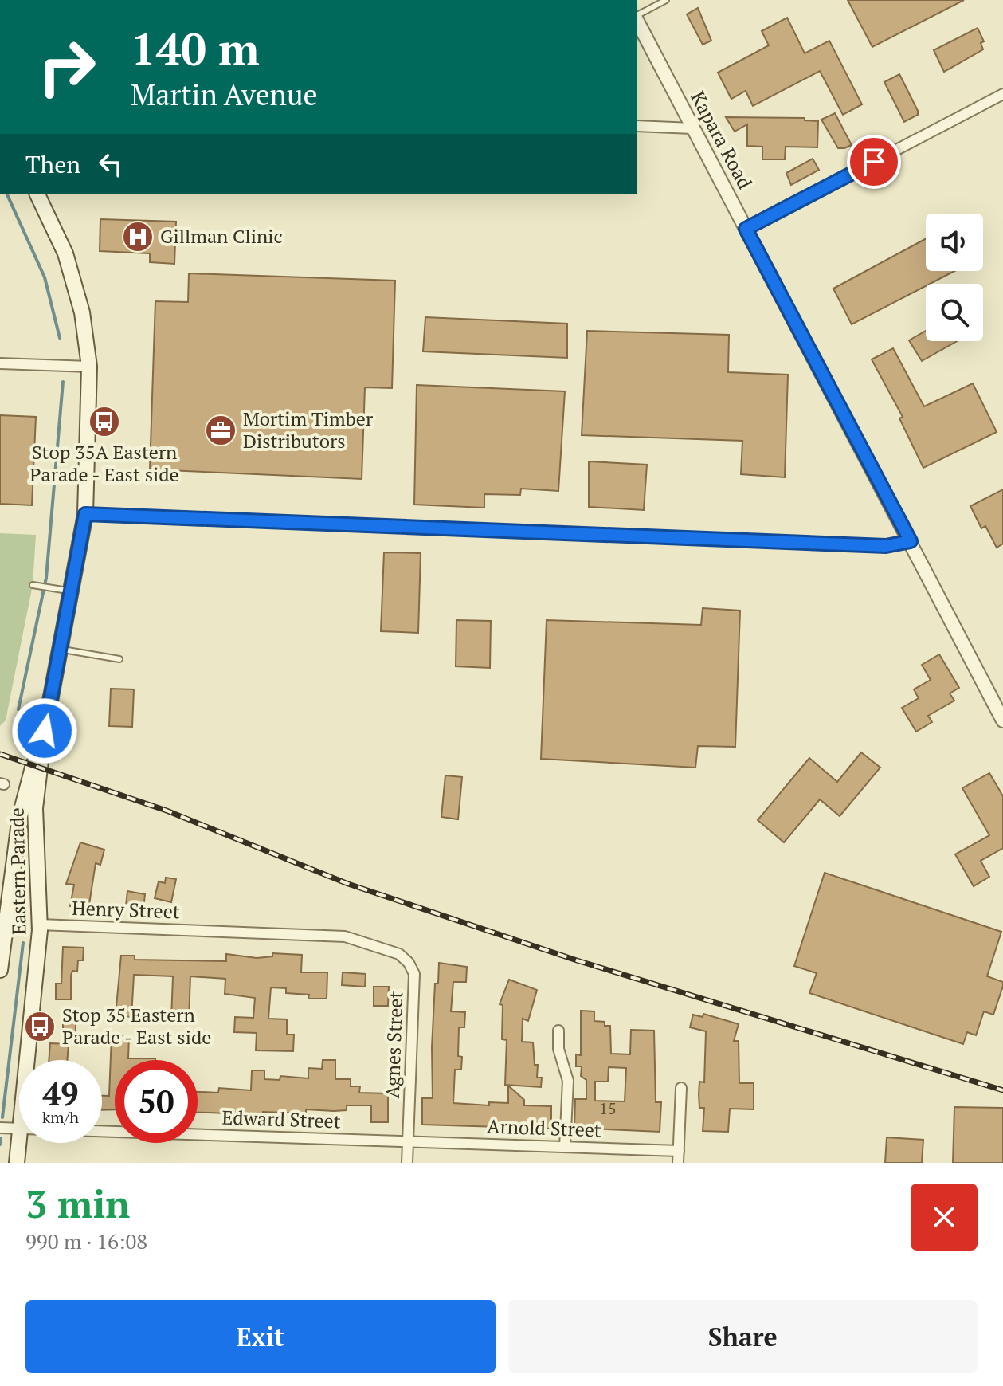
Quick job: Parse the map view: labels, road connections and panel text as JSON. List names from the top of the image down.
{
  "streets": {
    "main road": ["Eastern Parade"],
    "street": [
      "Kapara Road",
      "Henry Street",
      "Agnes Street",
      "Edward Street",
      "Arnold Street"
    ]
  },
  "crossings": [
    ["Eastern Parade", "Henry Street"],
    ["Henry Street", "Agnes Street"],
    ["Agnes Street", "Edward Street"],
    ["Agnes Street", "Arnold Street"],
    ["Edward Street", "Arnold Street"]
  ],
  "places": {
    "hospital": ["Gillman Clinic"],
    "bus stop": ["Stop 35A Eastern Parade - East side", "Stop 35 Eastern Parade - East side"],
    "office": ["Mortim Timber Distributors"]
  },
  "house_numbers": ["15"],
  "page": {
    "turn": ["140 m", "Martin Avenue"],
    "then": "Then",
    "speed": "49 km/h",
    "limit": "50",
    "heading": ["3 min", "990 m · 16:08"],
    "buttons": ["Exit", "Share"]
  }
}
